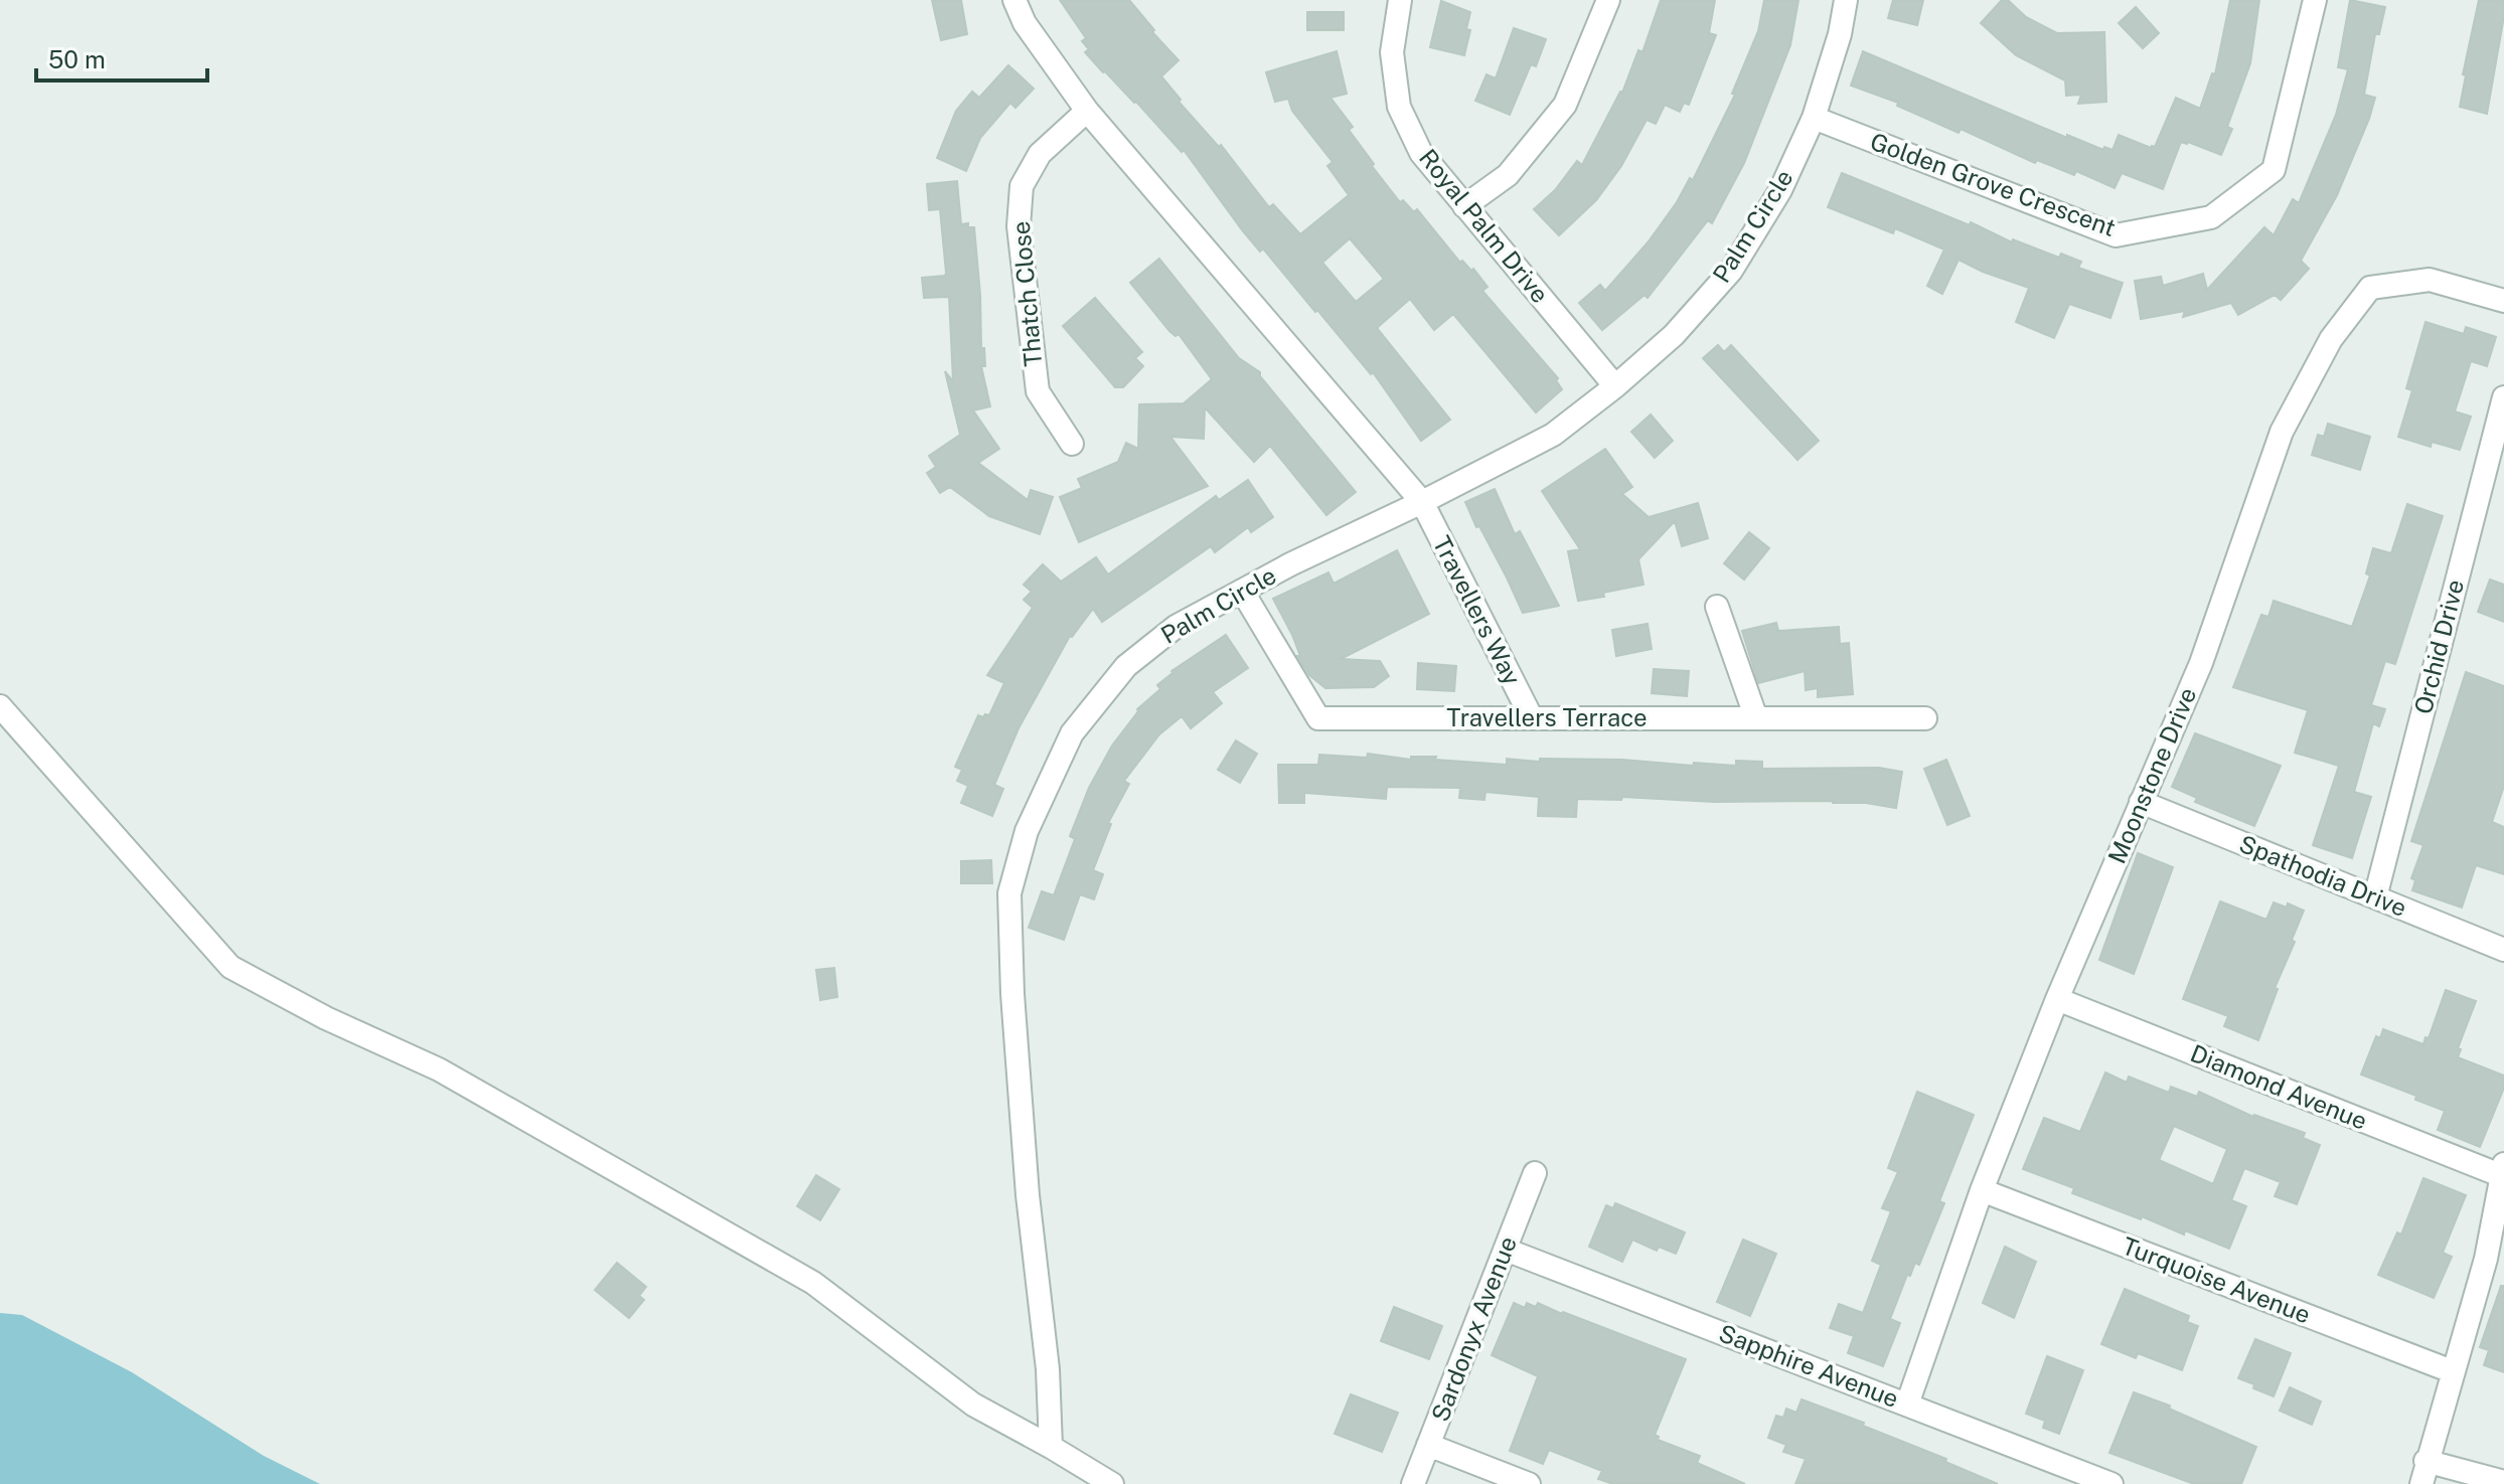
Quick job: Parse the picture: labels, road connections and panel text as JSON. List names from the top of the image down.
{
  "streets": {
    "street": [
      "Golden Grove Crescent",
      "Royal Palm Drive",
      "Palm Circle",
      "Thatch Close",
      "Travellers Way",
      "Orchid Drive",
      "Travellers Terrace",
      "Moonstone Drive",
      "Spathodia Drive",
      "Diamond Avenue",
      "Turquoise Avenue",
      "Sardonyx Avenue",
      "Sapphire Avenue"
    ]
  },
  "crossings": [
    ["Golden Grove Crescent", "Palm Circle"],
    ["Royal Palm Drive", "Palm Circle"],
    ["Palm Circle", "Travellers Way"],
    ["Palm Circle", "Travellers Terrace"],
    ["Travellers Way", "Travellers Terrace"],
    ["Orchid Drive", "Spathodia Drive"],
    ["Moonstone Drive", "Spathodia Drive"],
    ["Moonstone Drive", "Diamond Avenue"],
    ["Moonstone Drive", "Turquoise Avenue"],
    ["Moonstone Drive", "Sapphire Avenue"],
    ["Sardonyx Avenue", "Sapphire Avenue"]
  ],
  "scale_bar": "50 m"
}
